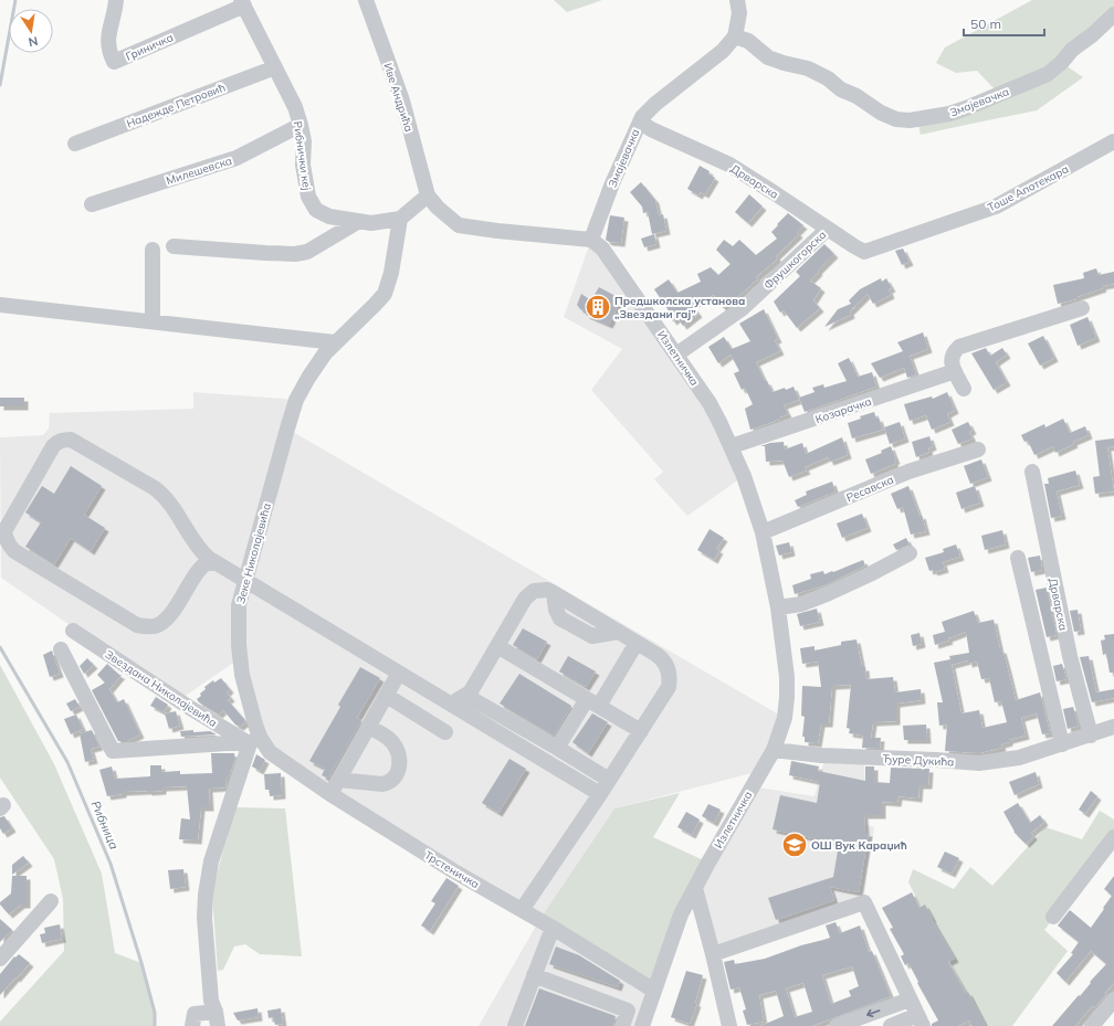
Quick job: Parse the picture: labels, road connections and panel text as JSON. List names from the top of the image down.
{
  "streets": {
    "street": [
      "Гриничка",
      "Иве Андрића",
      "Змајевачка",
      "Надежде Петровић",
      "Рибнички кеј",
      "Милешевска",
      "Дрварска",
      "Тоше Апотекара",
      "Фрушкогорска",
      "Излетничка",
      "Козарачка",
      "Ресавска",
      "Зеке Николајевића",
      "Звездана Николајевића",
      "Ђуре Дукића",
      "Трстеничка"
    ]
  },
  "crossings": [
    ["Гриничка", "Рибнички кеј"],
    ["Змајевачка", "Дрварска"],
    ["Змајевачка", "Излетничка"],
    ["Надежде Петровић", "Рибнички кеј"],
    ["Рибнички кеј", "Милешевска"],
    ["Рибнички кеј", "Зеке Николајевића"],
    ["Дрварска", "Тоше Апотекара"],
    ["Дрварска", "Фрушкогорска"],
    ["Дрварска", "Ђуре Дукића"],
    ["Фрушкогорска", "Излетничка"],
    ["Излетничка", "Козарачка"],
    ["Излетничка", "Ресавска"],
    ["Излетничка", "Ђуре Дукића"],
    ["Излетничка", "Трстеничка"],
    ["Зеке Николајевића", "Звездана Николајевића"],
    ["Зеке Николајевића", "Трстеничка"],
    ["Звездана Николајевића", "Трстеничка"]
  ],
  "water": ["Рибница"],
  "places": {
    "building": ["Предшколска установа „Звездани гај”"],
    "school or university": ["ОШ Вук Караџић"]
  },
  "scale_bar": "50 m",
  "north": "bottom"
}
